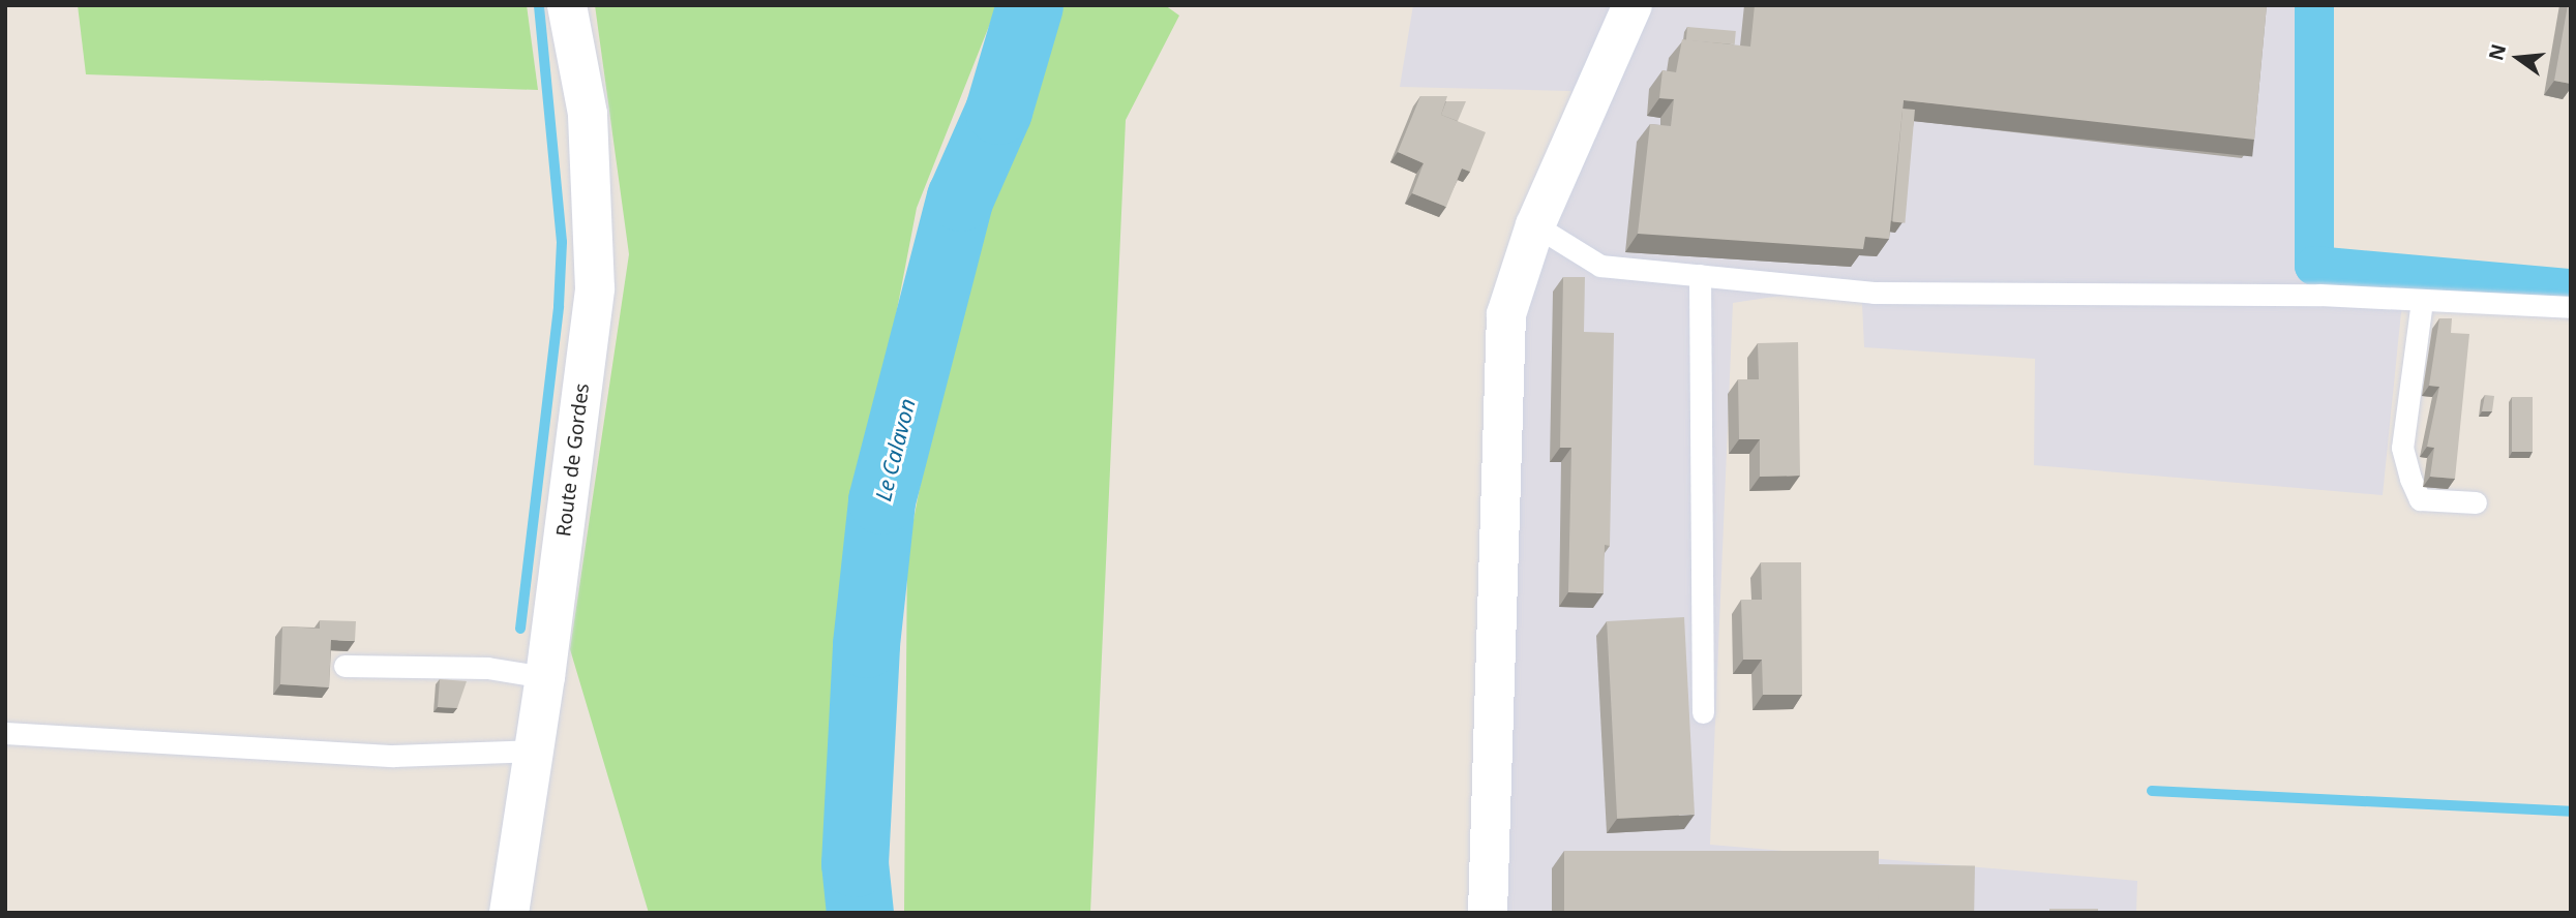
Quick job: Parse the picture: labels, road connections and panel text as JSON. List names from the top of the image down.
{
  "streets": {
    "street": ["Route de Gordes"]
  },
  "water": ["Le Calavon"],
  "north": "left"
}
